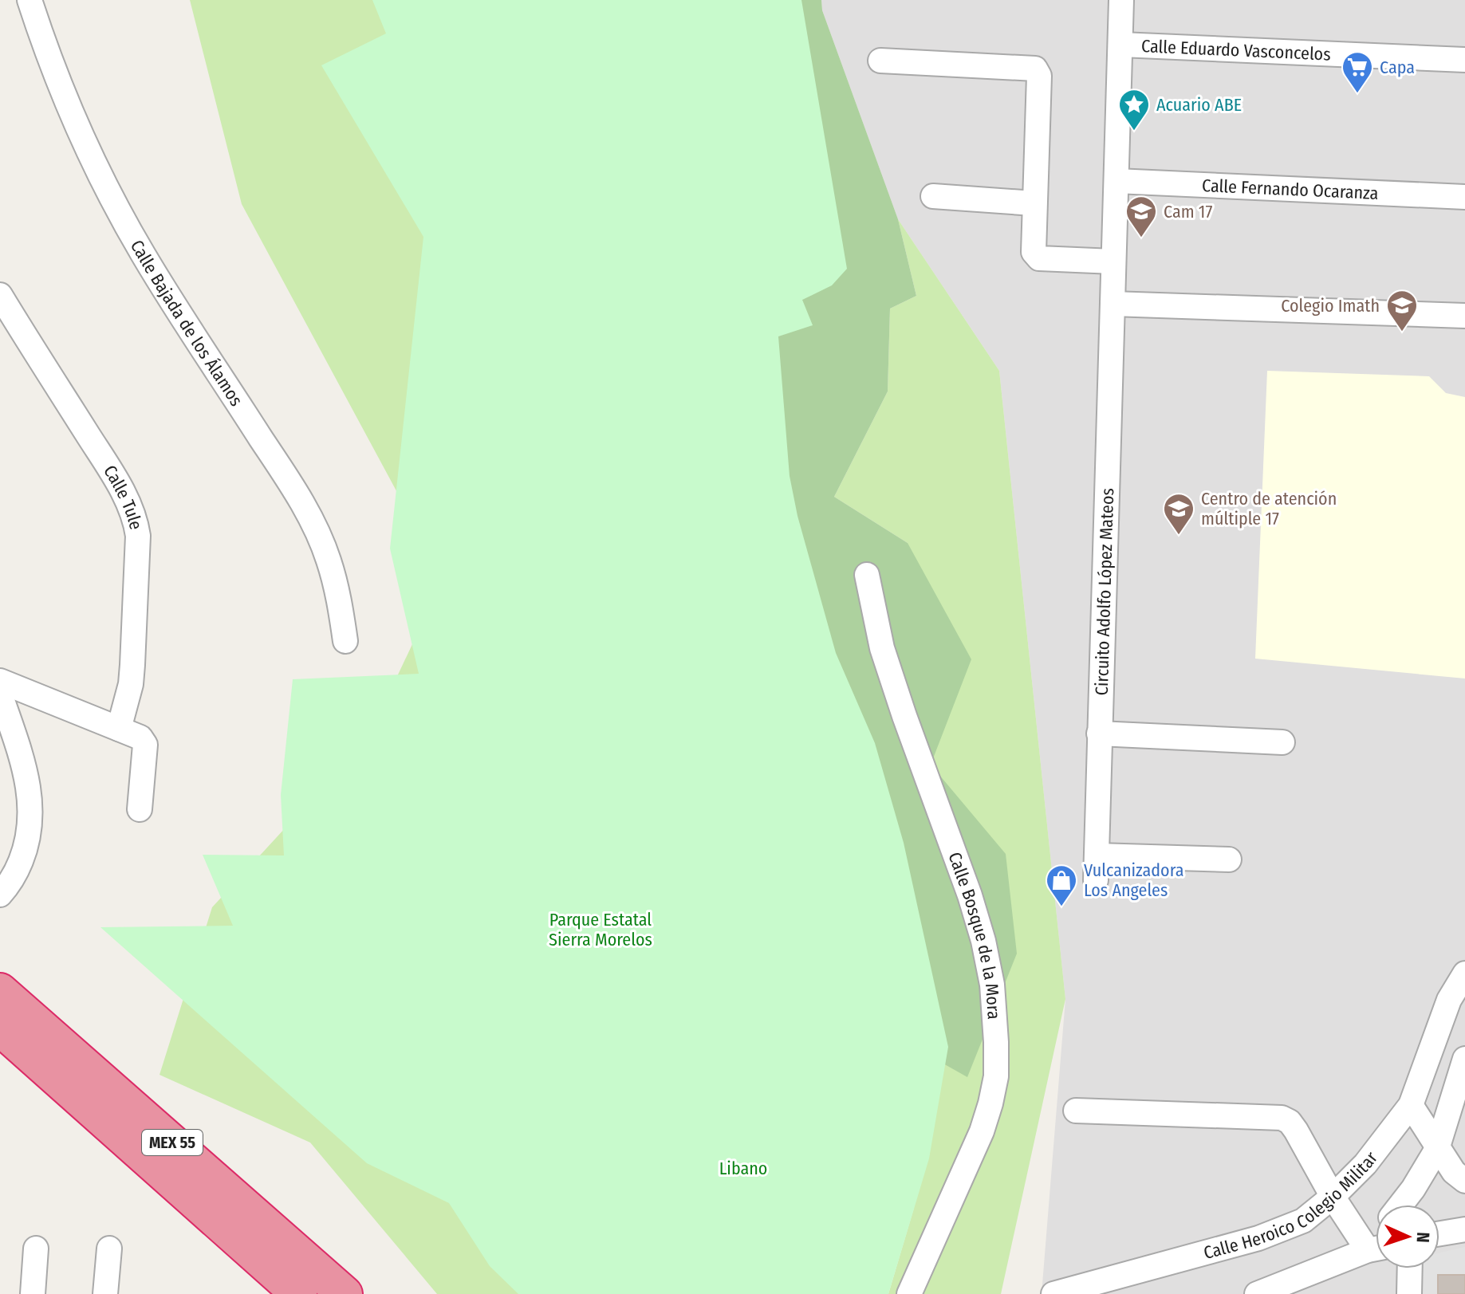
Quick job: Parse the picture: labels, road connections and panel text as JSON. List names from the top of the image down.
{
  "streets": {
    "highway": ["MEX 55"],
    "street": [
      "Calle Eduardo Vasconcelos",
      "Calle Fernando Ocaranza",
      "Calle Bajada de los Álamos",
      "Calle Tule",
      "Circuito Adolfo López Mateos",
      "Calle Bosque de la Mora",
      "Calle Heroico Colegio Militar"
    ]
  },
  "crossings": [
    ["Calle Eduardo Vasconcelos", "Circuito Adolfo López Mateos"],
    ["Calle Fernando Ocaranza", "Circuito Adolfo López Mateos"]
  ],
  "parks": ["Parque Estatal Sierra Morelos", "Libano"],
  "places": {
    "supermarket": ["Capa"],
    "place": ["Acuario ABE"],
    "school or university": ["Cam 17", "Colegio Imath", "Centro de atención múltiple 17"],
    "shop": ["Vulcanizadora Los Angeles"]
  },
  "north": "right"
}
